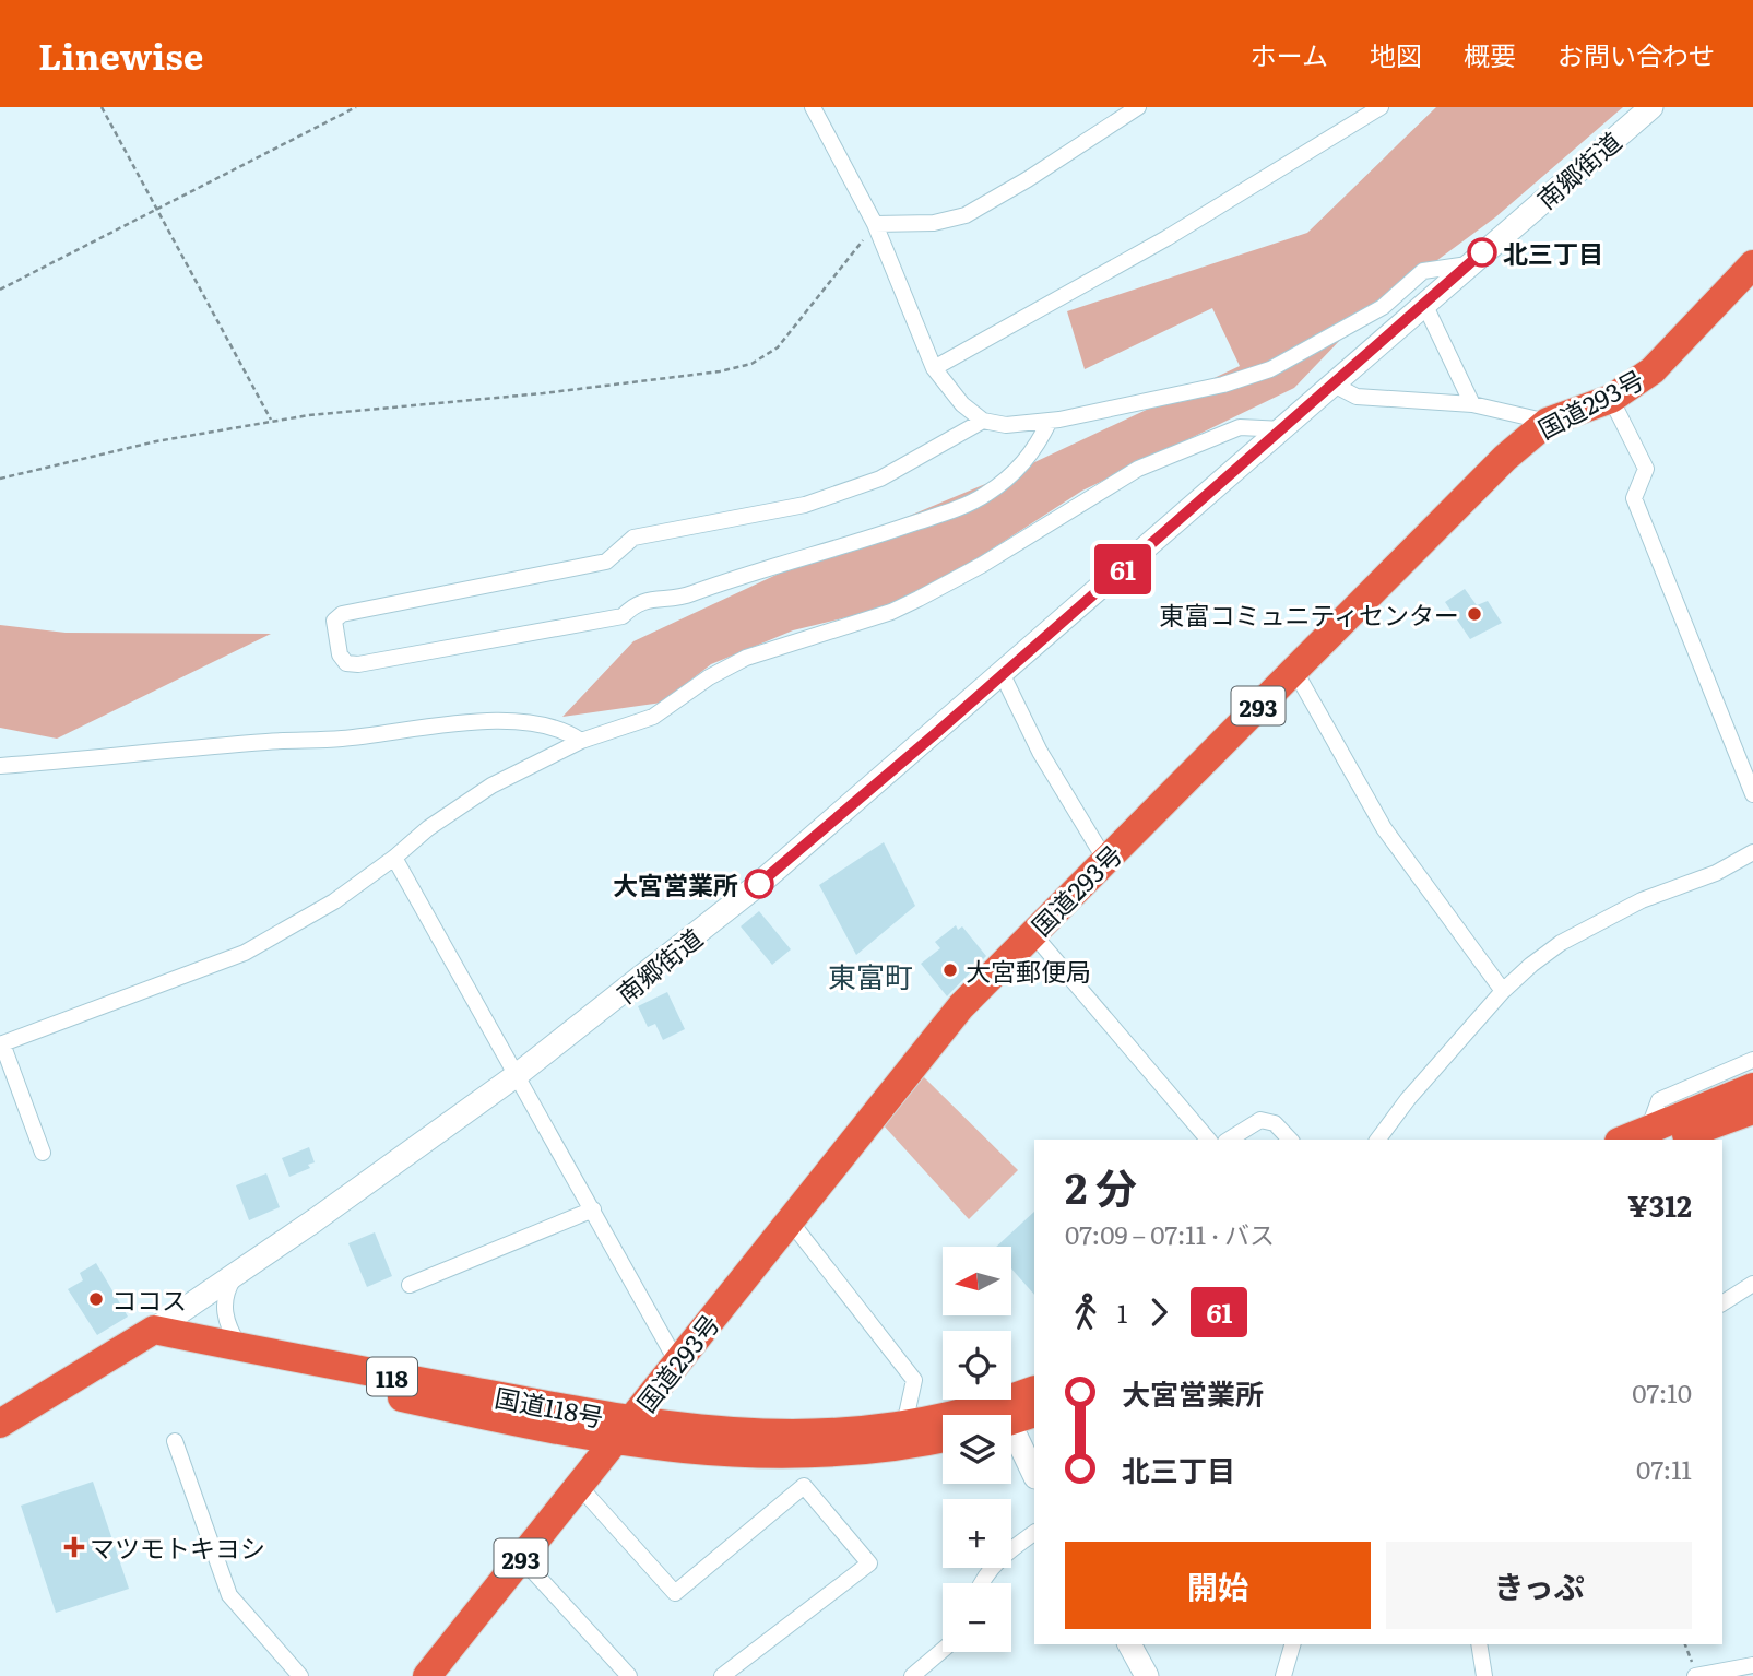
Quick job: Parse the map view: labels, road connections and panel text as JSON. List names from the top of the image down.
{
  "streets": {
    "highway": [
      "国道293号",
      "293",
      "118",
      "国道118号"
    ],
    "street": ["南郷街道"]
  },
  "crossings": [
    ["南郷街道", "国道118号"],
    ["国道293号", "国道118号"]
  ],
  "districts": ["東富町"],
  "places": {
    "other": [
      "北三丁目",
      "東富コミュニティセンター",
      "大宮営業所",
      "大宮郵便局",
      "ココス"
    ],
    "health": ["マツモトキヨシ"]
  },
  "lines": ["bus line 61"],
  "north": "left",
  "page": {
    "header": "Linewise",
    "nav": [
      "ホーム",
      "地図",
      "概要",
      "お問い合わせ"
    ],
    "on_map": "61",
    "heading": ["2 分", "07:09 – 07:11 · バス", "¥312"],
    "map_buttons": ["+", "−"],
    "legs": ["1", "61"],
    "list": [
      {
        "name": "大宮営業所",
        "value": "07:10"
      },
      {
        "name": "北三丁目",
        "value": "07:11"
      }
    ],
    "buttons": ["開始", "きっぷ"]
  }
}
